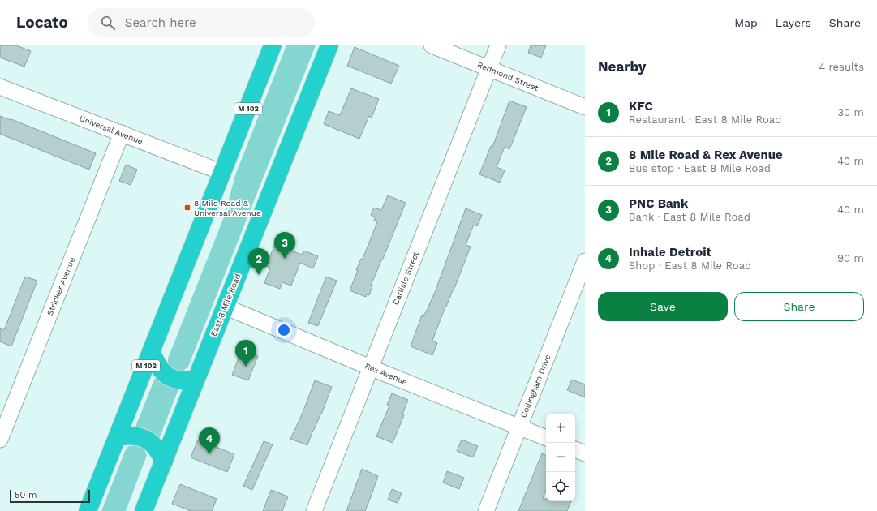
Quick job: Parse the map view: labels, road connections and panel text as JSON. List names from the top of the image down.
{
  "streets": {
    "highway": ["M 102", "East 8 Mile Road"],
    "street": [
      "Redmond Street",
      "Universal Avenue",
      "Carlisle Street",
      "Stricker Avenue",
      "Rex Avenue",
      "Collingham Drive"
    ]
  },
  "crossings": [
    ["Redmond Street", "Carlisle Street"],
    ["M 102", "Universal Avenue"],
    ["Universal Avenue", "Stricker Avenue"],
    ["Carlisle Street", "Rex Avenue"],
    ["East 8 Mile Road", "Rex Avenue"],
    ["Rex Avenue", "Collingham Drive"]
  ],
  "places": {
    "transit": ["8 Mile Road & Universal Avenue"]
  },
  "scale_bar": "50 m",
  "page": {
    "header": "Locato",
    "search": "Search here",
    "nav": ["Map", "Layers", "Share"],
    "heading": ["Nearby", "4 results"],
    "list": [
      {
        "mark": "1",
        "name": "KFC",
        "note": "Restaurant · East 8 Mile Road",
        "value": "30 m"
      },
      {
        "mark": "2",
        "name": "8 Mile Road & Rex Avenue",
        "note": "Bus stop · East 8 Mile Road",
        "value": "40 m"
      },
      {
        "mark": "3",
        "name": "PNC Bank",
        "note": "Bank · East 8 Mile Road",
        "value": "40 m"
      },
      {
        "mark": "4",
        "name": "Inhale Detroit",
        "note": "Shop · East 8 Mile Road",
        "value": "90 m"
      }
    ],
    "pins": [
      "3",
      "2",
      "1",
      "4"
    ],
    "buttons": ["Save", "Share"],
    "map_buttons": ["+", "−"],
    "scale": "50 m"
  }
}
